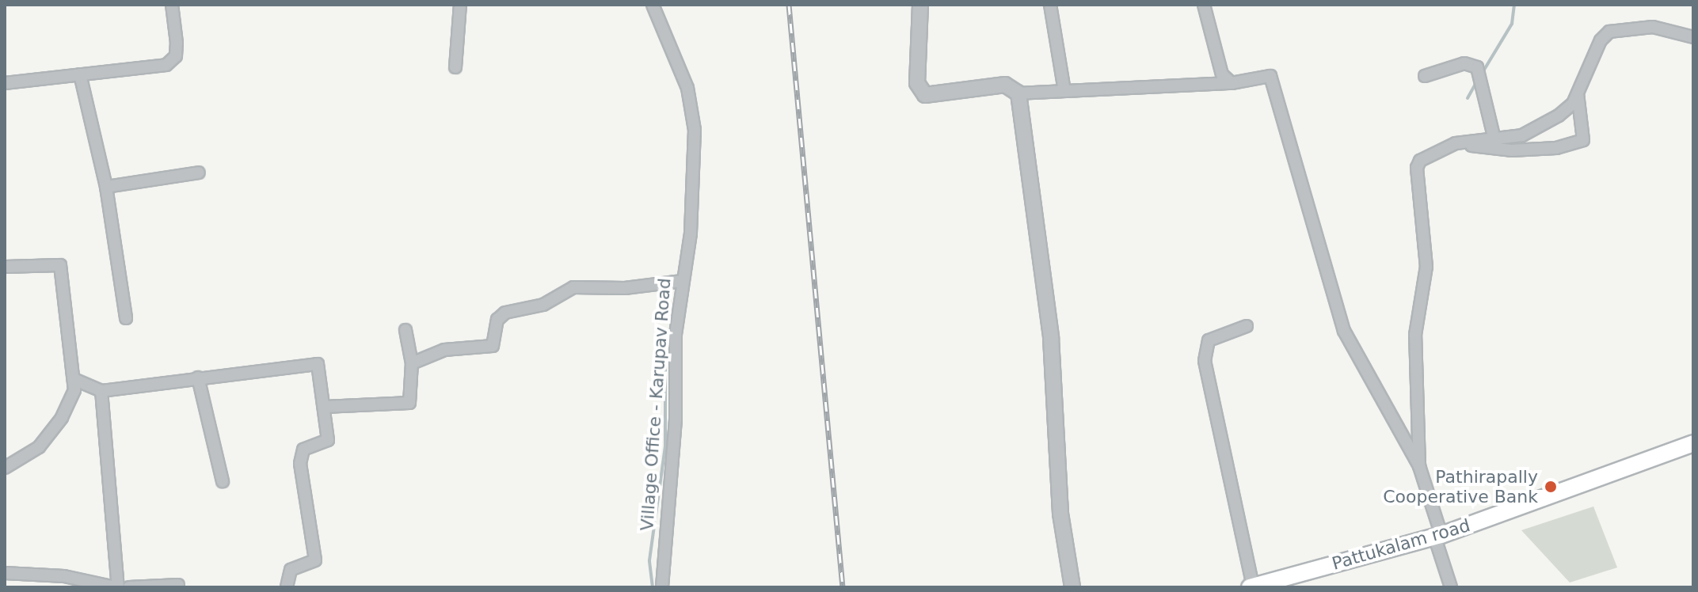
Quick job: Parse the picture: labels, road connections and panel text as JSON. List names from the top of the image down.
{
  "streets": {
    "main road": ["Pattukalam road"],
    "street": ["Village Office - Karupav Road"]
  },
  "places": ["Pathirapally Cooperative Bank"]
}
